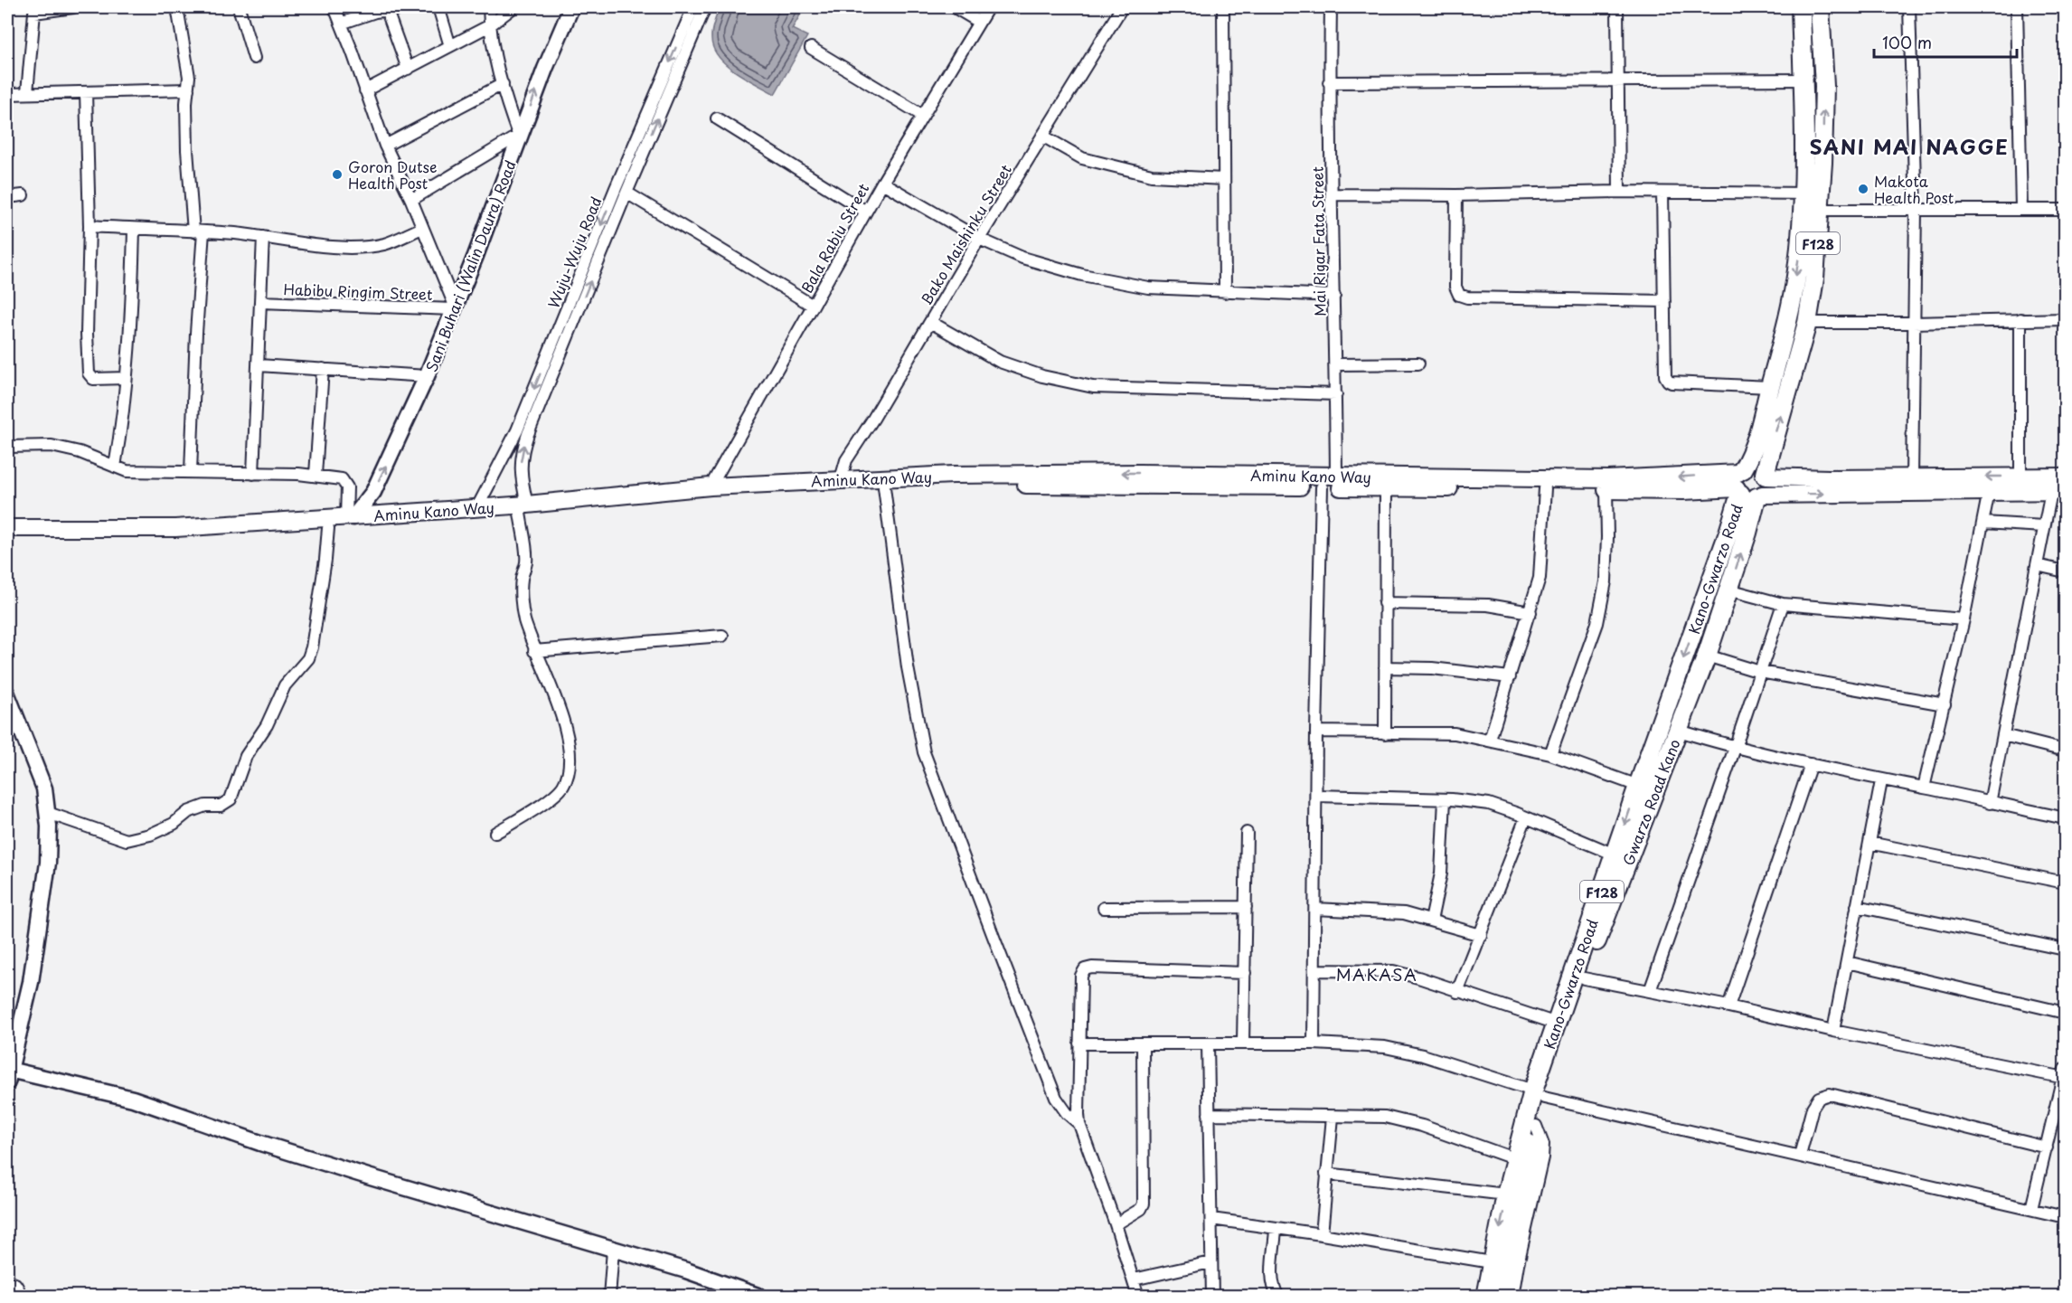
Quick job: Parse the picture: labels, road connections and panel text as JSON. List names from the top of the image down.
{
  "streets": {
    "main road": [
      "F128",
      "Aminu Kano Way",
      "Kano-Gwarzo Road",
      "Gwarzo Road Kano"
    ],
    "street": [
      "Bako Maishinku Street",
      "Bala Rabiu Street",
      "Mai Rigar Fata Street",
      "Wuju-Wuju Road",
      "Sani Buhari (Walin Daura) Road",
      "Habibu Ringim Street"
    ]
  },
  "crossings": [
    ["Bako Maishinku Street", "Aminu Kano Way"],
    ["Bala Rabiu Street", "Aminu Kano Way"],
    ["Mai Rigar Fata Street", "Aminu Kano Way"],
    ["Wuju-Wuju Road", "Aminu Kano Way"],
    ["Sani Buhari (Walin Daura) Road", "Habibu Ringim Street"],
    ["Sani Buhari (Walin Daura) Road", "Aminu Kano Way"],
    ["Aminu Kano Way", "Kano-Gwarzo Road"],
    ["Aminu Kano Way", "Gwarzo Road Kano"],
    ["Kano-Gwarzo Road", "Gwarzo Road Kano"]
  ],
  "districts": ["SANI MAI NAGGE", "MAKASA"],
  "places": ["Goron Dutse Health Post", "Makota Health Post"],
  "scale_bar": "100 m"
}
